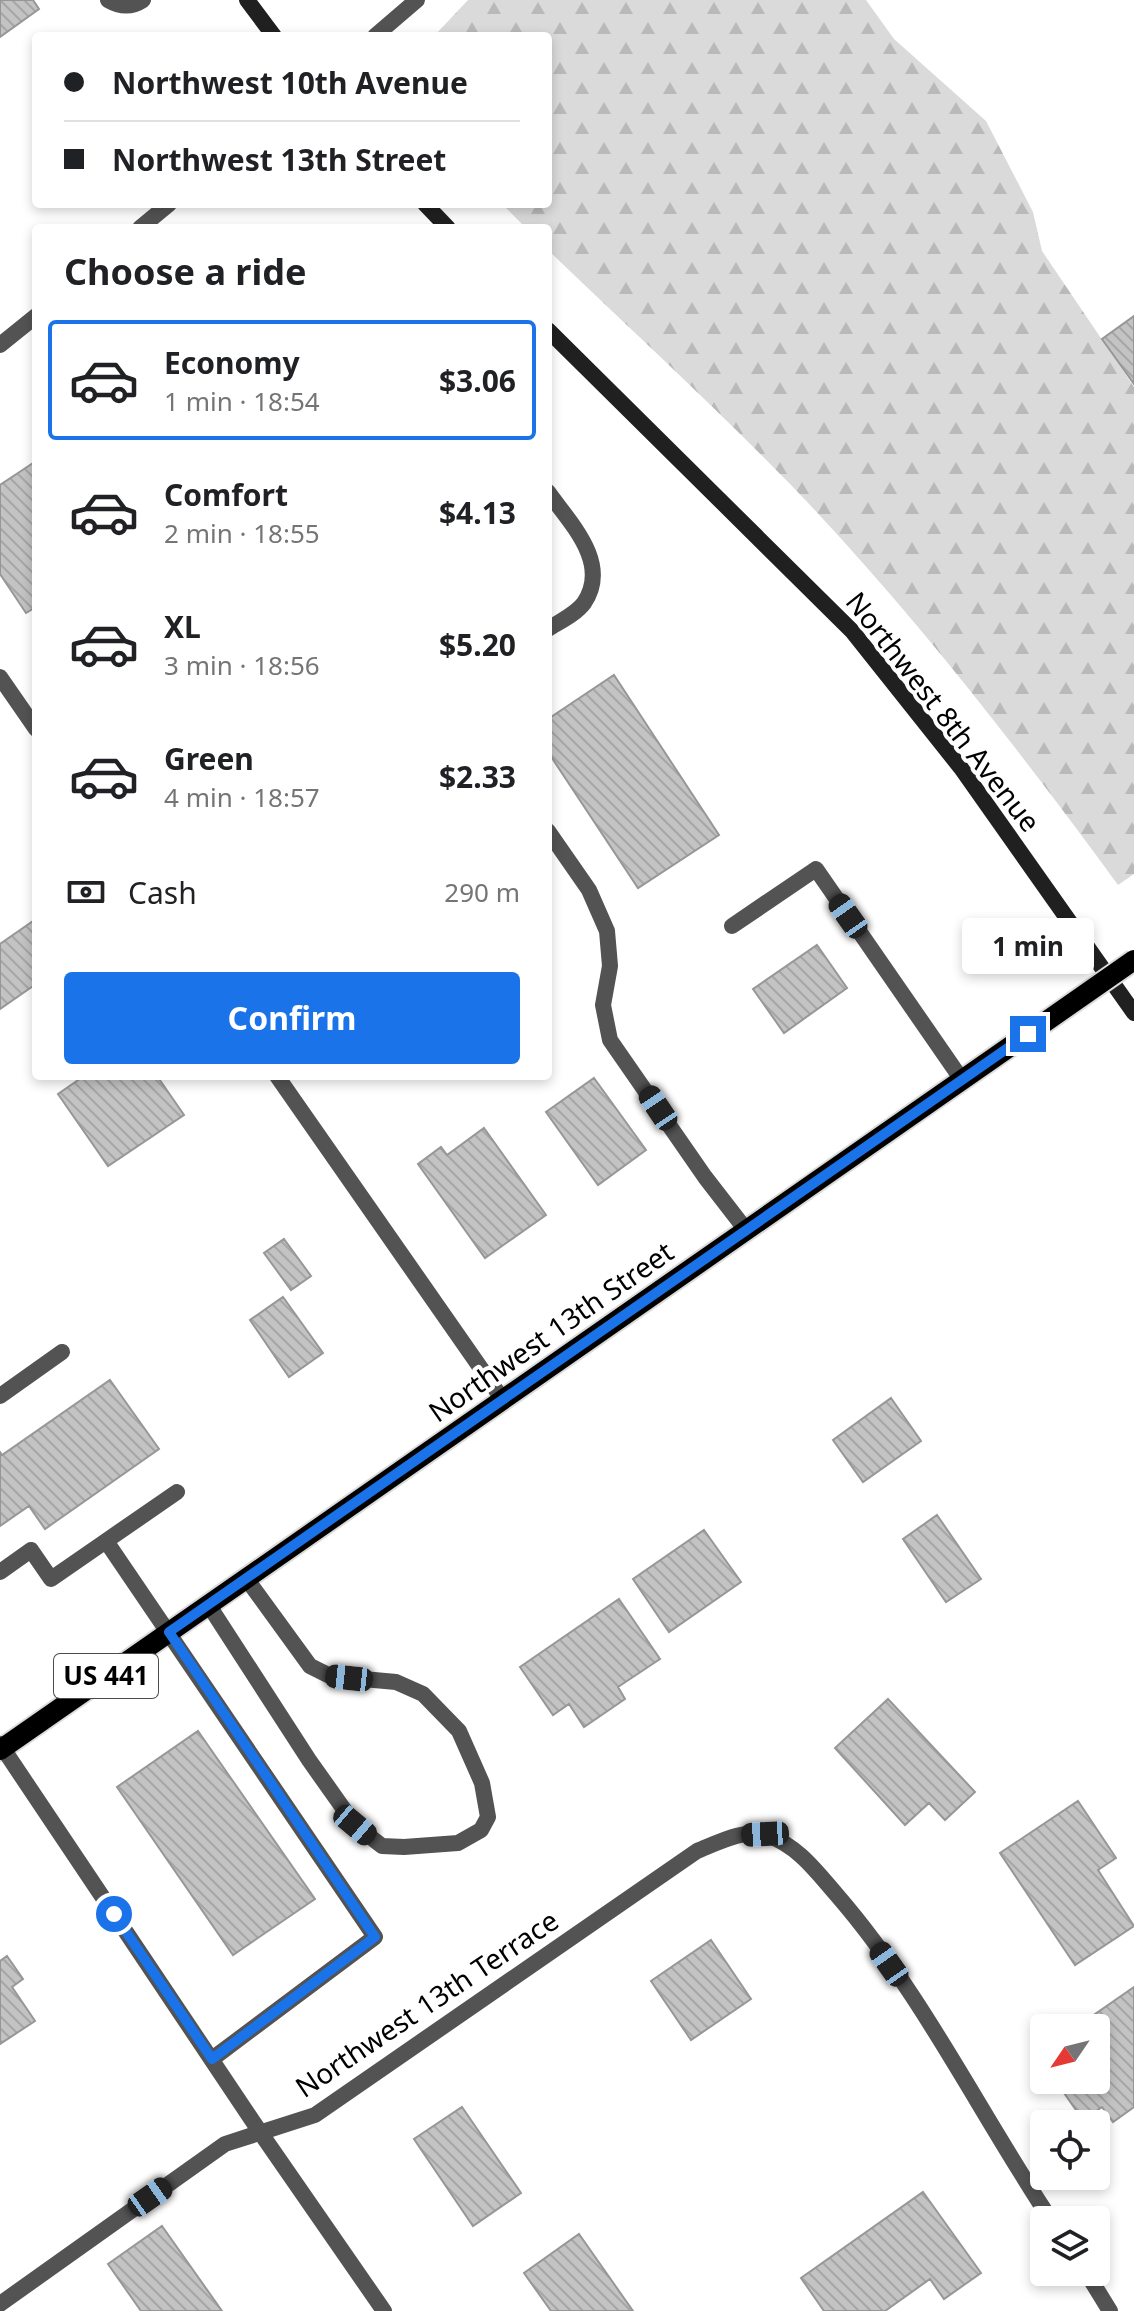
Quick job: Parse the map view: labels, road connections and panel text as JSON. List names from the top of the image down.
{
  "streets": {
    "main road": ["Northwest 13th Street", "US 441"],
    "street": ["Northwest 8th Avenue", "Northwest 13th Terrace"]
  },
  "north": "bottom left",
  "page": {
    "banner": ["Northwest 10th Avenue", "Northwest 13th Street"],
    "heading": "Choose a ride",
    "list": [
      {
        "name": "Economy",
        "note": "1 min · 18:54",
        "value": "$3.06"
      },
      {
        "name": "Comfort",
        "note": "2 min · 18:55",
        "value": "$4.13"
      },
      {
        "name": "XL",
        "note": "3 min · 18:56",
        "value": "$5.20"
      },
      {
        "name": "Green",
        "note": "4 min · 18:57",
        "value": "$2.33"
      }
    ],
    "pay": ["Cash", "290 m"],
    "bubble": "1 min",
    "buttons": "Confirm"
  }
}
